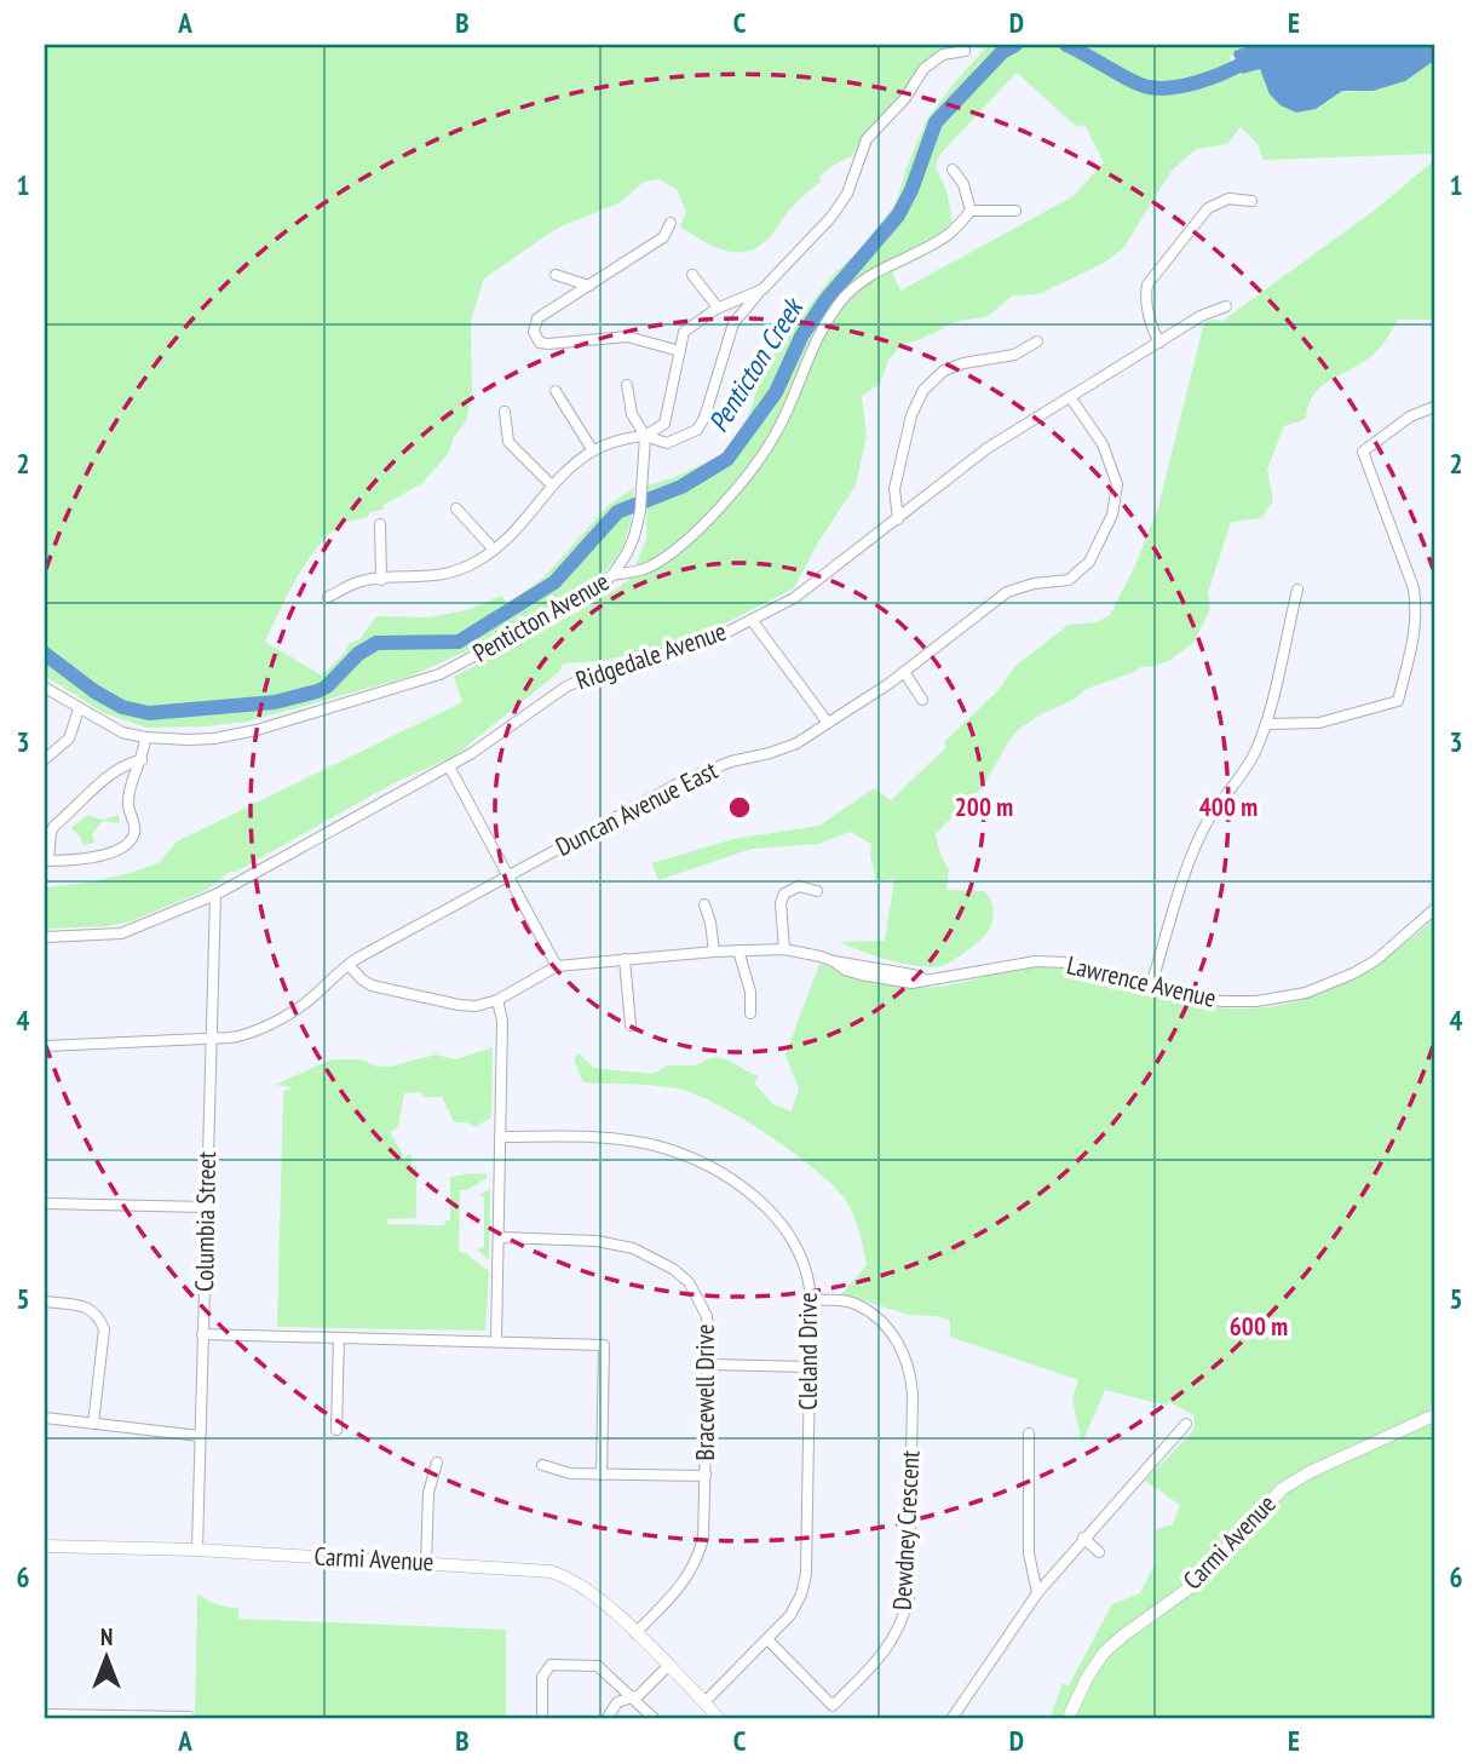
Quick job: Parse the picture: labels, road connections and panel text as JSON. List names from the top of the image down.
{
  "streets": {
    "street": [
      "Penticton Avenue",
      "Ridgedale Avenue",
      "Duncan Avenue East",
      "Lawrence Avenue",
      "Columbia Street",
      "Cleland Drive",
      "Bracewell Drive",
      "Dewdney Crescent",
      "Carmi Avenue"
    ]
  },
  "crossings": [
    ["Ridgedale Avenue", "Duncan Avenue East"],
    ["Ridgedale Avenue", "Columbia Street"],
    ["Duncan Avenue East", "Lawrence Avenue"],
    ["Duncan Avenue East", "Columbia Street"],
    ["Columbia Street", "Carmi Avenue"],
    ["Cleland Drive", "Dewdney Crescent"],
    ["Cleland Drive", "Carmi Avenue"],
    ["Bracewell Drive", "Carmi Avenue"]
  ],
  "water": ["Penticton Creek"],
  "north": "top",
  "grid": {
    "columns": [
      "A",
      "B",
      "C",
      "D",
      "E"
    ],
    "rows": [
      "1",
      "2",
      "3",
      "4",
      "5",
      "6"
    ]
  },
  "rings": ["200 m", "400 m", "600 m"]
}
